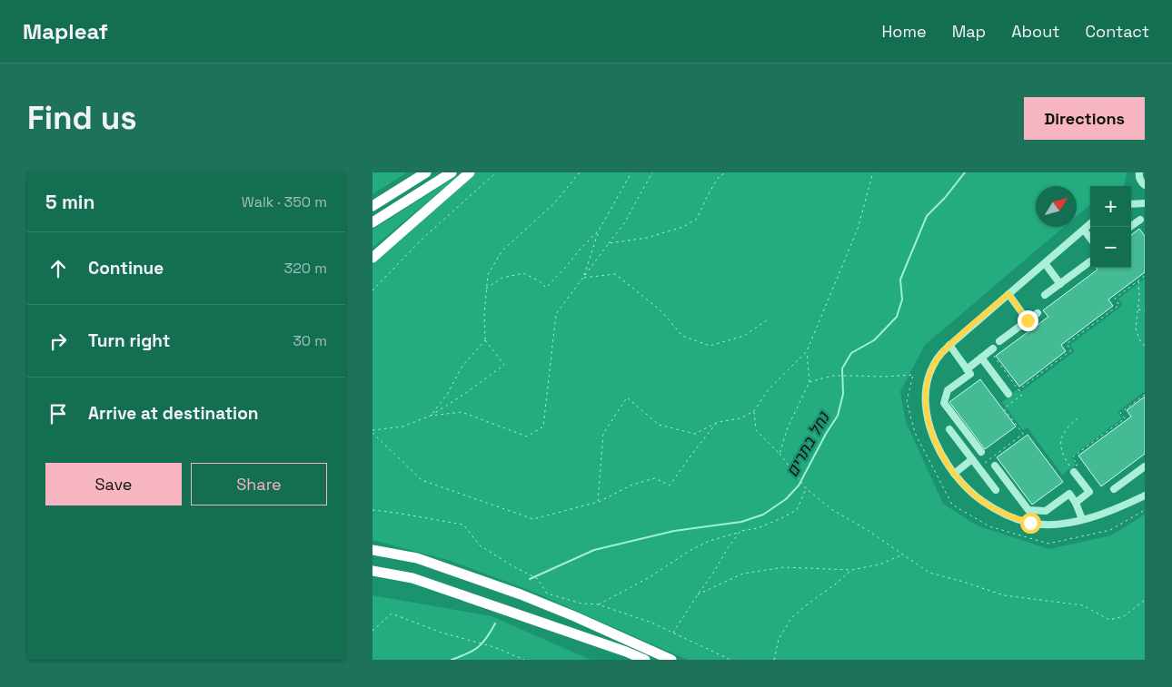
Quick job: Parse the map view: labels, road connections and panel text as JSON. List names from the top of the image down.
{
  "water": ["נחל בתרים"],
  "north": "top right",
  "page": {
    "header": "Mapleaf",
    "nav": [
      "Home",
      "Map",
      "About",
      "Contact"
    ],
    "buttons": [
      "Directions",
      ["Save", "Share"]
    ],
    "title": "Find us",
    "heading": ["5 min", "Walk · 350 m"],
    "map_buttons": ["+", "−"],
    "list": [
      ["Continue", "320 m"],
      ["Turn right", "30 m"],
      "Arrive at destination"
    ]
  }
}
